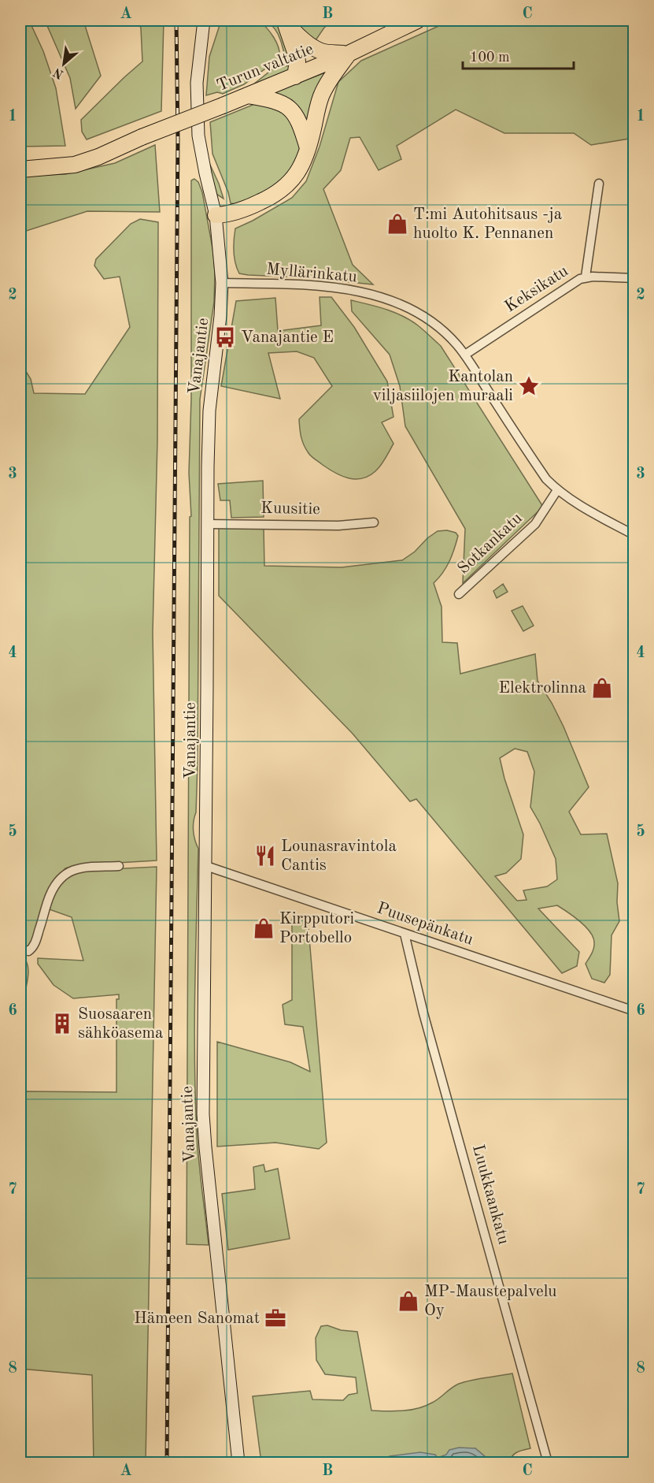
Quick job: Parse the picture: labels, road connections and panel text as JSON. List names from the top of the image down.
{
  "streets": {
    "highway": ["Turun valtatie"],
    "street": [
      "Myllärinkatu",
      "Keksikatu",
      "Vanajantie",
      "Kuusitie",
      "Sotkankatu",
      "Puusepänkatu",
      "Luukkaankatu"
    ]
  },
  "crossings": [
    ["Myllärinkatu", "Keksikatu"],
    ["Myllärinkatu", "Vanajantie"],
    ["Myllärinkatu", "Sotkankatu"],
    ["Vanajantie", "Kuusitie"],
    ["Vanajantie", "Puusepänkatu"],
    ["Puusepänkatu", "Luukkaankatu"]
  ],
  "places": {
    "shop": [
      "T:mi Autohitsaus -ja huolto K. Pennanen",
      "Elektrolinna",
      "Kirpputori Portobello",
      "MP-Maustepalvelu Oy"
    ],
    "bus stop": ["Vanajantie E"],
    "place": ["Kantolan viljasiilojen muraali"],
    "restaurant": ["Lounasravintola Cantis"],
    "building": ["Suosaaren sähköasema"],
    "office": ["Hämeen Sanomat"]
  },
  "scale_bar": "100 m",
  "north": "bottom left",
  "grid": {
    "columns": ["A", "B", "C"],
    "rows": [
      "1",
      "2",
      "3",
      "4",
      "5",
      "6",
      "7",
      "8"
    ]
  }
}
